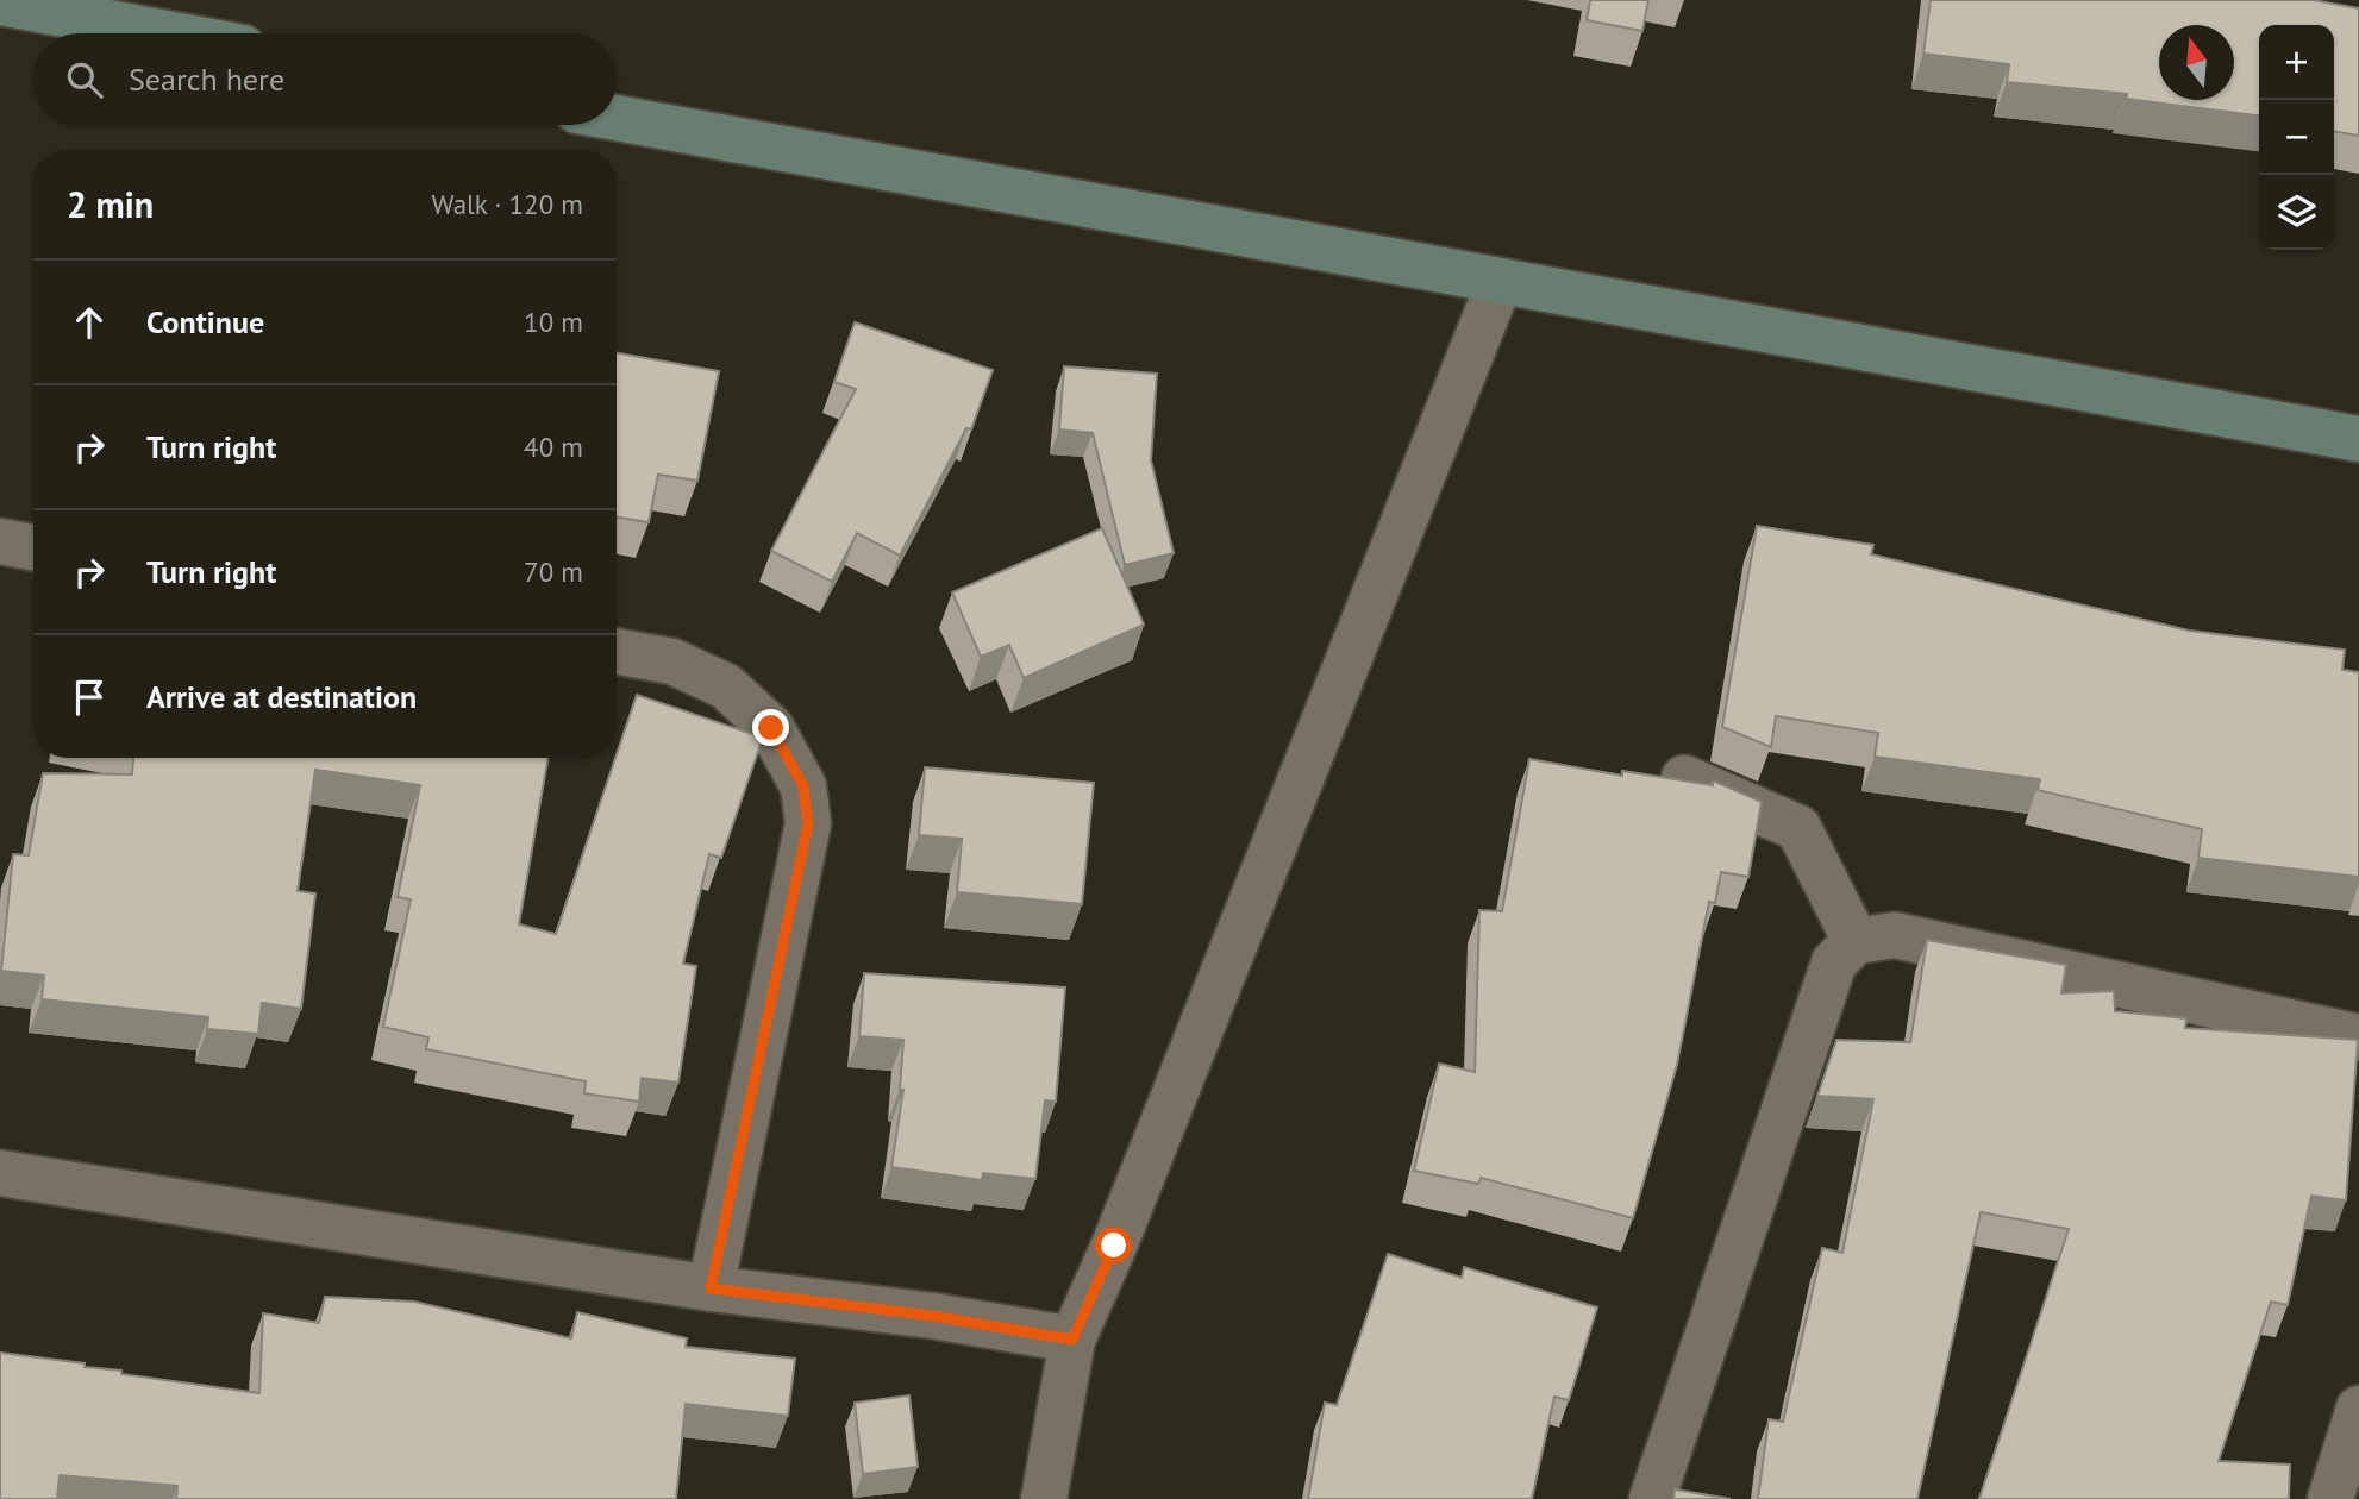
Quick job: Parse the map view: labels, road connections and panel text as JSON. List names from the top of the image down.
{
  "north": "top",
  "page": {
    "map_buttons": ["+", "−"],
    "search": "Search here",
    "heading": ["2 min", "Walk · 120 m"],
    "list": [
      ["Continue", "10 m"],
      ["Turn right", "40 m"],
      ["Turn right", "70 m"],
      "Arrive at destination"
    ]
  }
}
